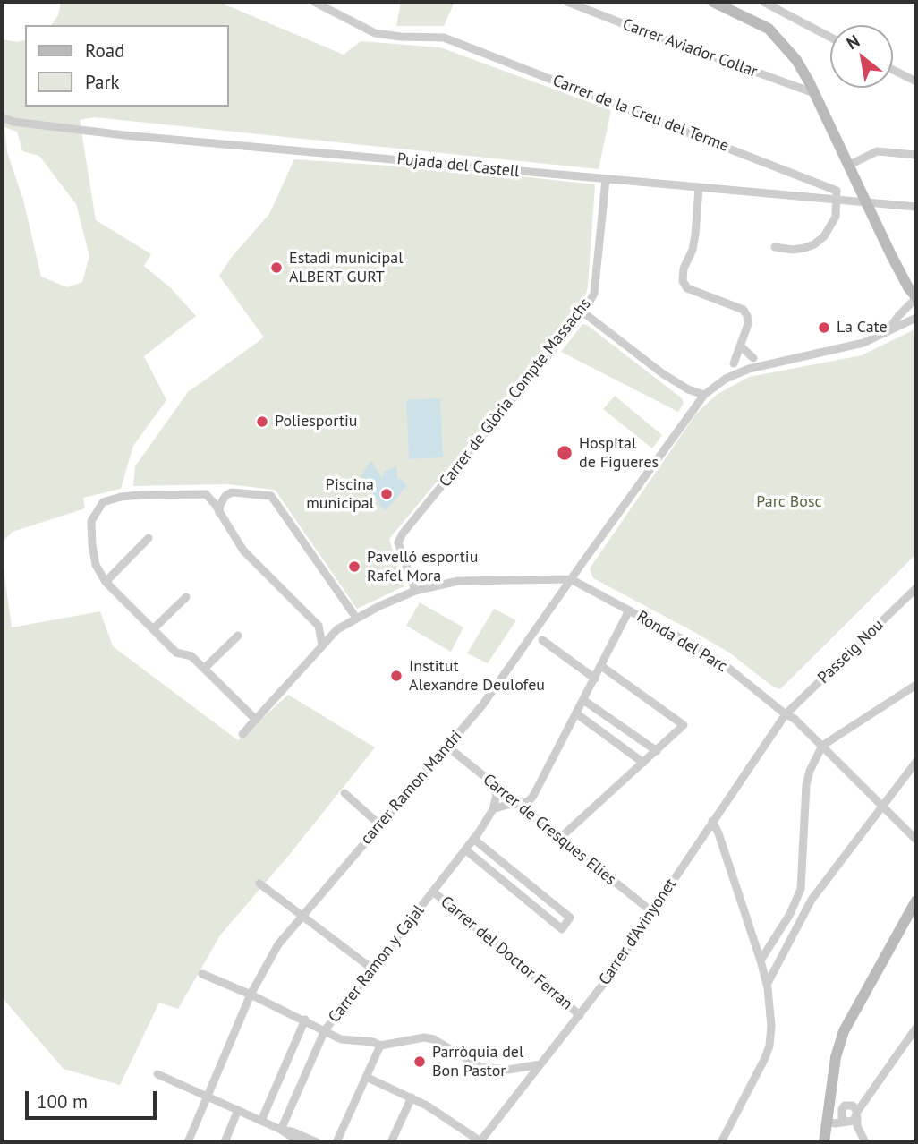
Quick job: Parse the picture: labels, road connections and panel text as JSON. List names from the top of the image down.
{
  "streets": {
    "street": [
      "Carrer Aviador Collar",
      "Carrer de la Creu del Terme",
      "Pujada del Castell",
      "Carrer de Glòria Compte Massachs",
      "Ronda del Parc",
      "Passeig Nou",
      "carrer Ramon Mandri",
      "Carrer de Cresques Elies",
      "Carrer d'Avinyonet",
      "Carrer del Doctor Ferran",
      "Carrer Ramon y Cajal"
    ]
  },
  "crossings": [
    ["Carrer de la Creu del Terme", "Pujada del Castell"],
    ["Pujada del Castell", "Carrer de Glòria Compte Massachs"],
    ["Ronda del Parc", "Passeig Nou"],
    ["Ronda del Parc", "carrer Ramon Mandri"],
    ["Ronda del Parc", "Carrer d'Avinyonet"],
    ["Passeig Nou", "Carrer d'Avinyonet"],
    ["carrer Ramon Mandri", "Carrer de Cresques Elies"],
    ["Carrer de Cresques Elies", "Carrer d'Avinyonet"],
    ["Carrer d'Avinyonet", "Carrer del Doctor Ferran"],
    ["Carrer del Doctor Ferran", "Carrer Ramon y Cajal"]
  ],
  "parks": ["Parc Bosc"],
  "places": [
    "Estadi municipal ALBERT GURT",
    "La Cate",
    "Poliesportiu",
    "Hospital de Figueres",
    "Piscina municipal",
    "Pavelló esportiu Rafel Mora",
    "Institut Alexandre Deulofeu",
    "Parròquia del Bon Pastor"
  ],
  "legend": ["Road", "Park"],
  "scale_bar": "100 m",
  "north": "top left"
}
